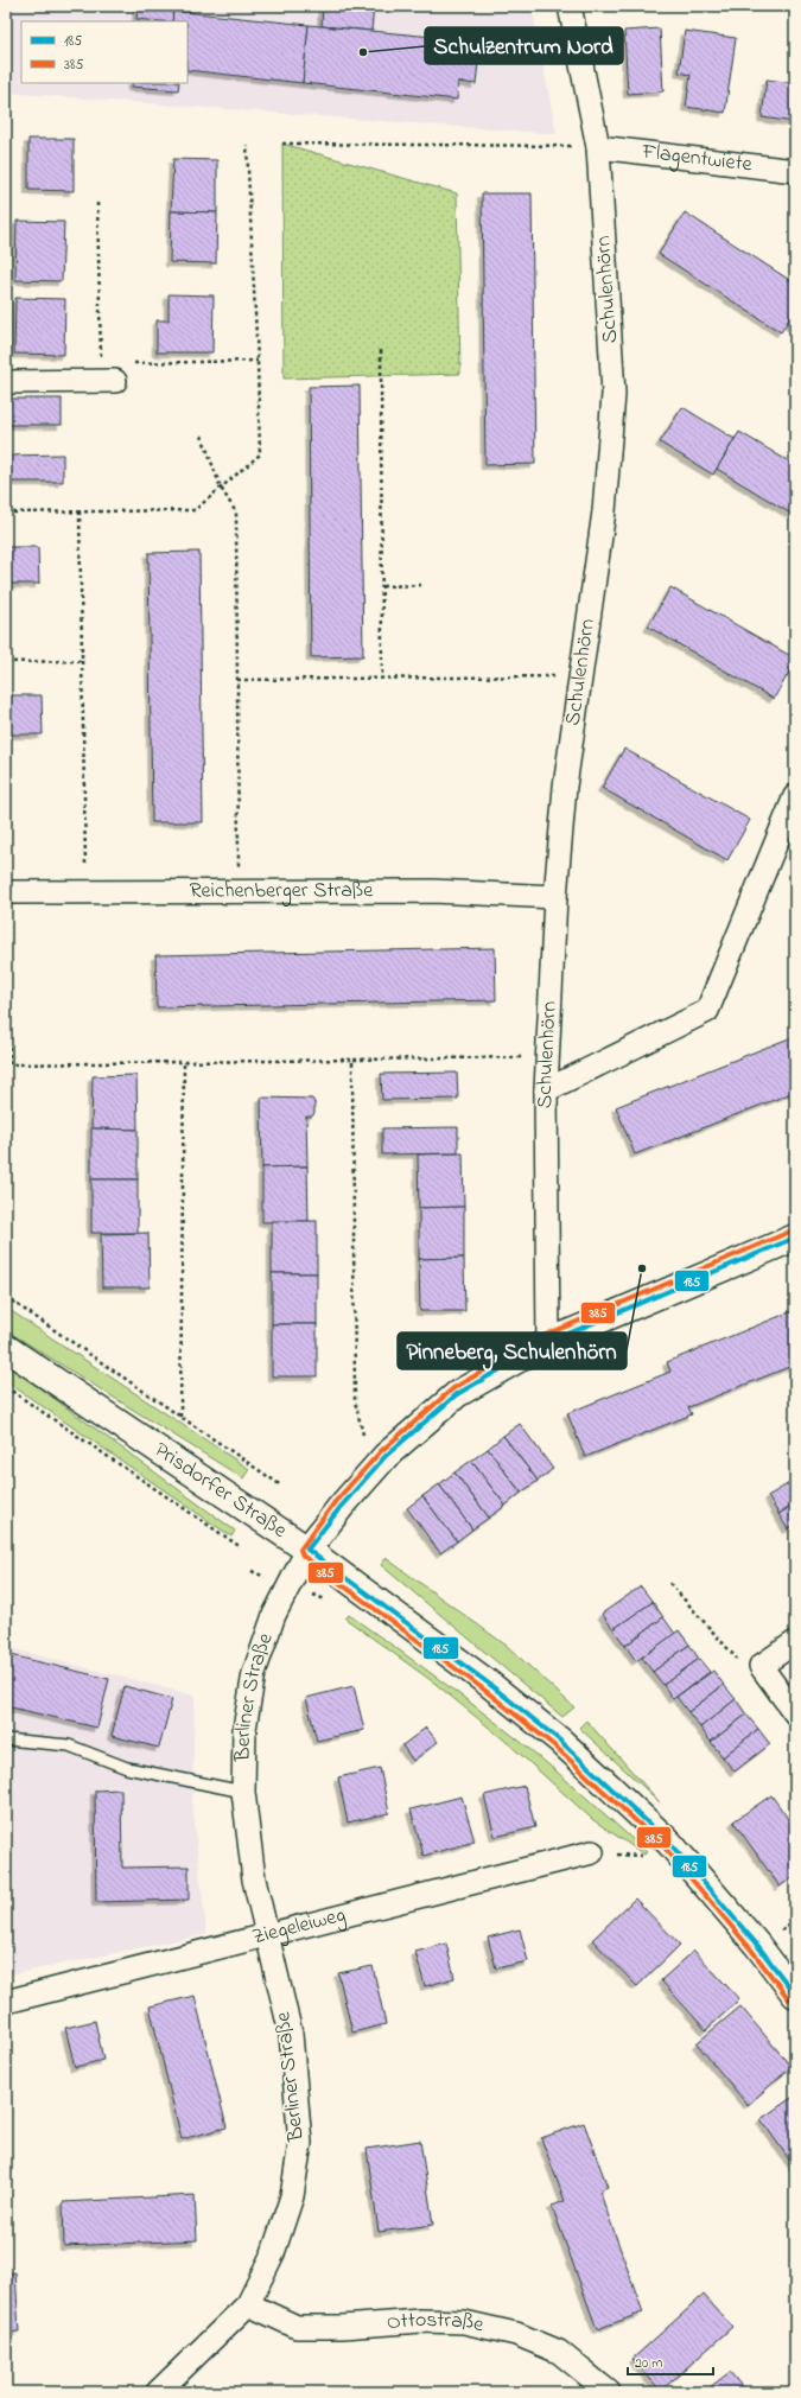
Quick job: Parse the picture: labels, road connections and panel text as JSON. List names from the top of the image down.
{
  "streets": {
    "main road": ["Prisdorfer Straße", "Berliner Straße"],
    "street": [
      "Flagentwiete",
      "Schulenhörn",
      "Reichenberger Straße",
      "Ziegeleiweg",
      "Ottostraße"
    ]
  },
  "crossings": [
    ["Flagentwiete", "Schulenhörn"],
    ["Schulenhörn", "Reichenberger Straße"],
    ["Schulenhörn", "Berliner Straße"],
    ["Prisdorfer Straße", "Berliner Straße"],
    ["Berliner Straße", "Ziegeleiweg"],
    ["Berliner Straße", "Ottostraße"]
  ],
  "places": ["Schulzentrum Nord", "Pinneberg, Schulenhörn"],
  "lines": ["transit line 385", "transit line 185"],
  "legend": ["185", "385"],
  "scale_bar": "20 m"
}
